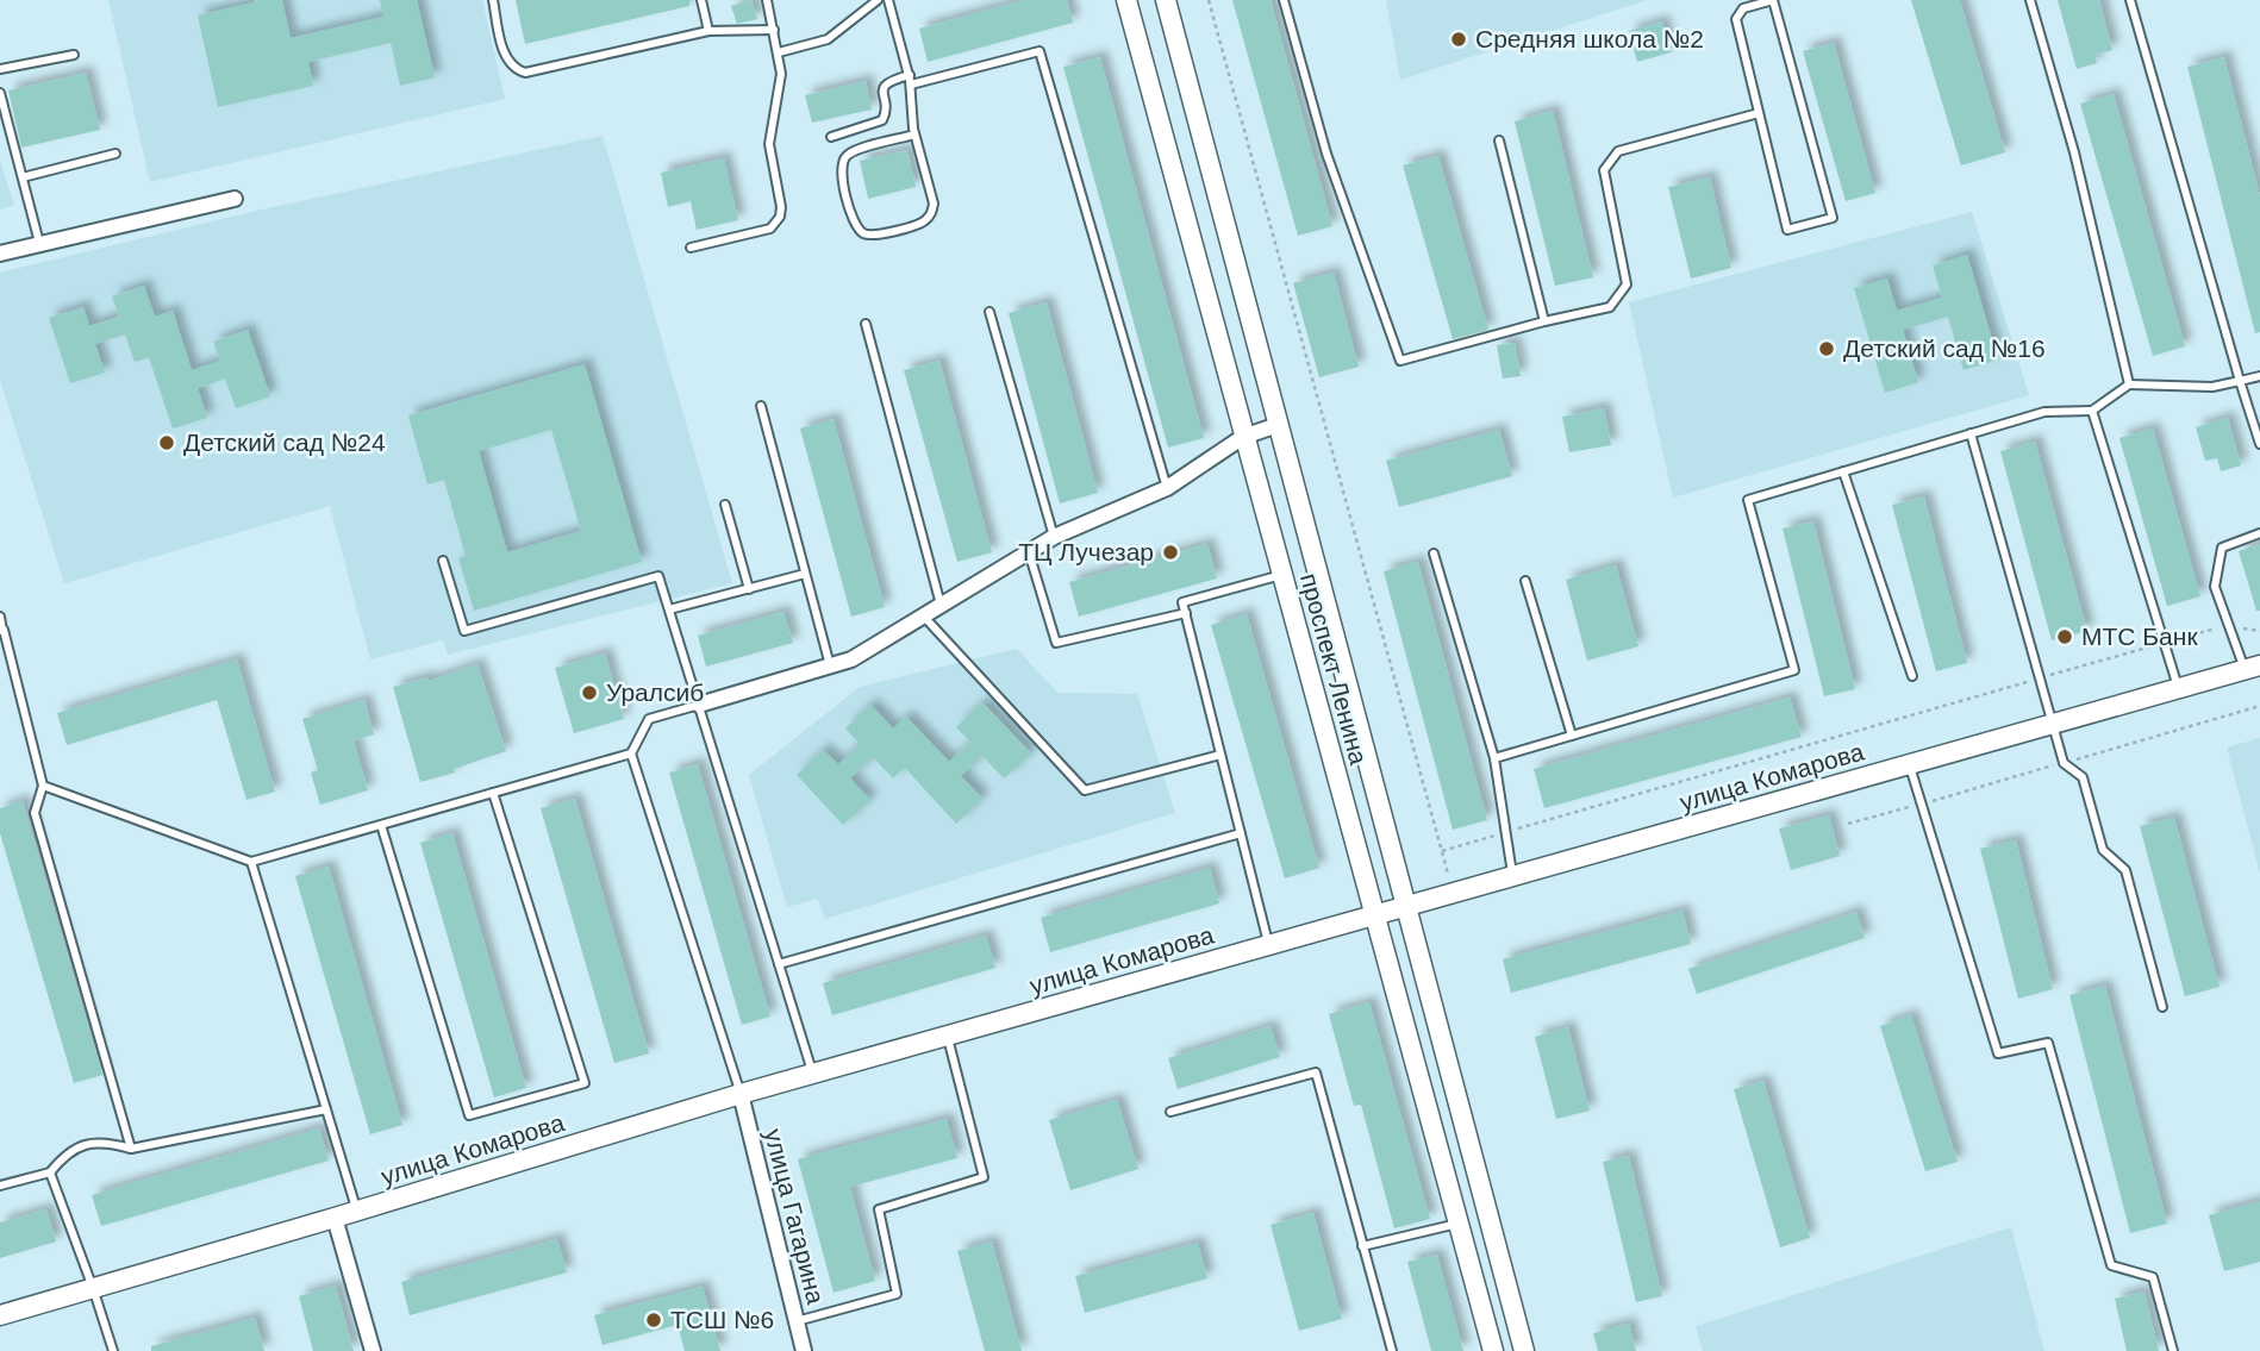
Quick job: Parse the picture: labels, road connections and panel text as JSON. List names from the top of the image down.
{
  "streets": {
    "street": ["проспект Ленина", "улица Комарова", "улица Гагарина"]
  },
  "crossings": [
    ["проспект Ленина", "улица Комарова"],
    ["улица Комарова", "улица Гагарина"]
  ],
  "places": [
    "Средняя школа №2",
    "Детский сад №16",
    "Детский сад №24",
    "ТЦ Лучезар",
    "МТС Банк",
    "Уралсиб",
    "ТСШ №6"
  ]
}
